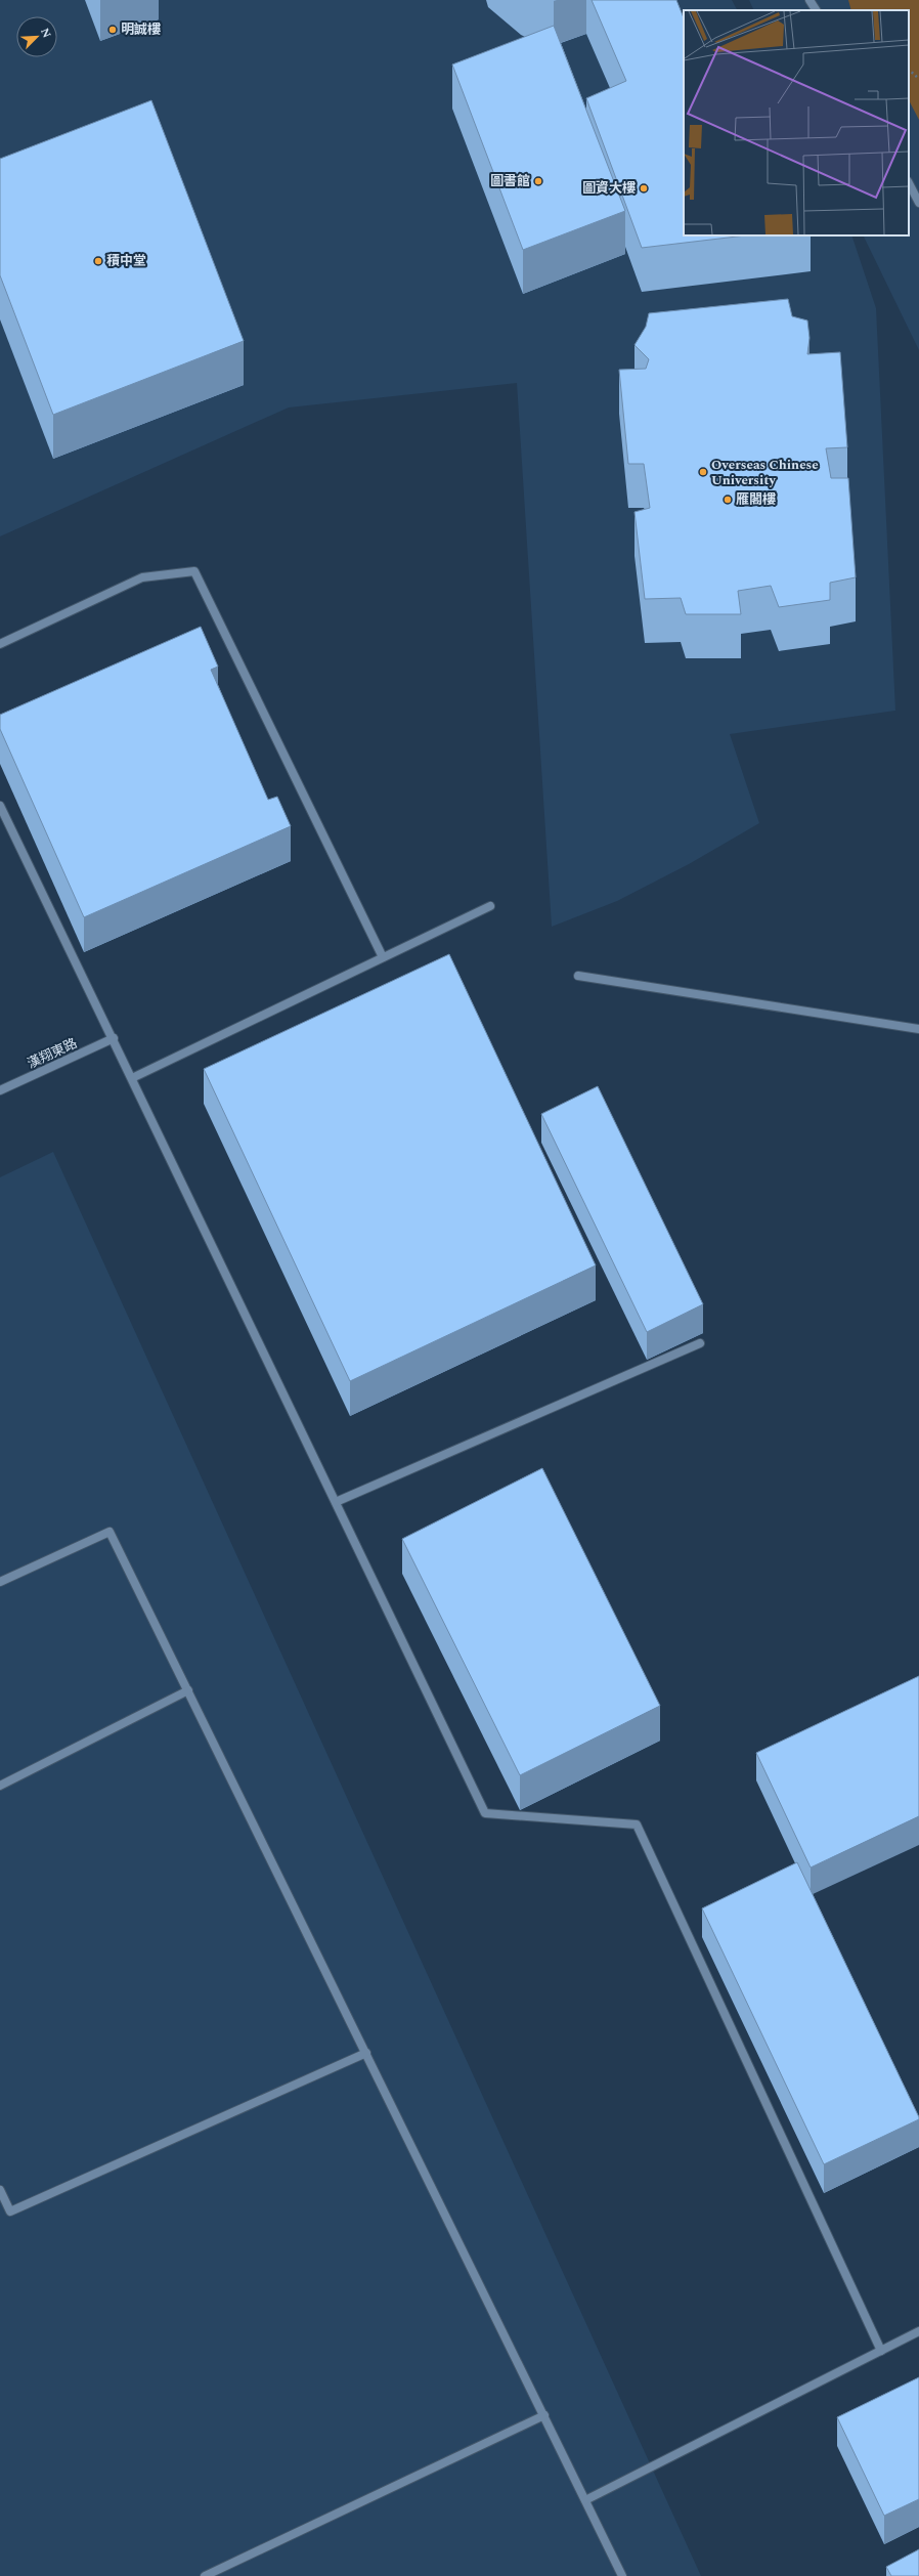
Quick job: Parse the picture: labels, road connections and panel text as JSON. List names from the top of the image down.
{
  "streets": {
    "street": ["漢翔東路"]
  },
  "places": [
    "明誠樓",
    "圖書館",
    "圖資大樓",
    "積中堂",
    "Overseas Chinese University",
    "雁閣樓"
  ],
  "north": "top right"
}
